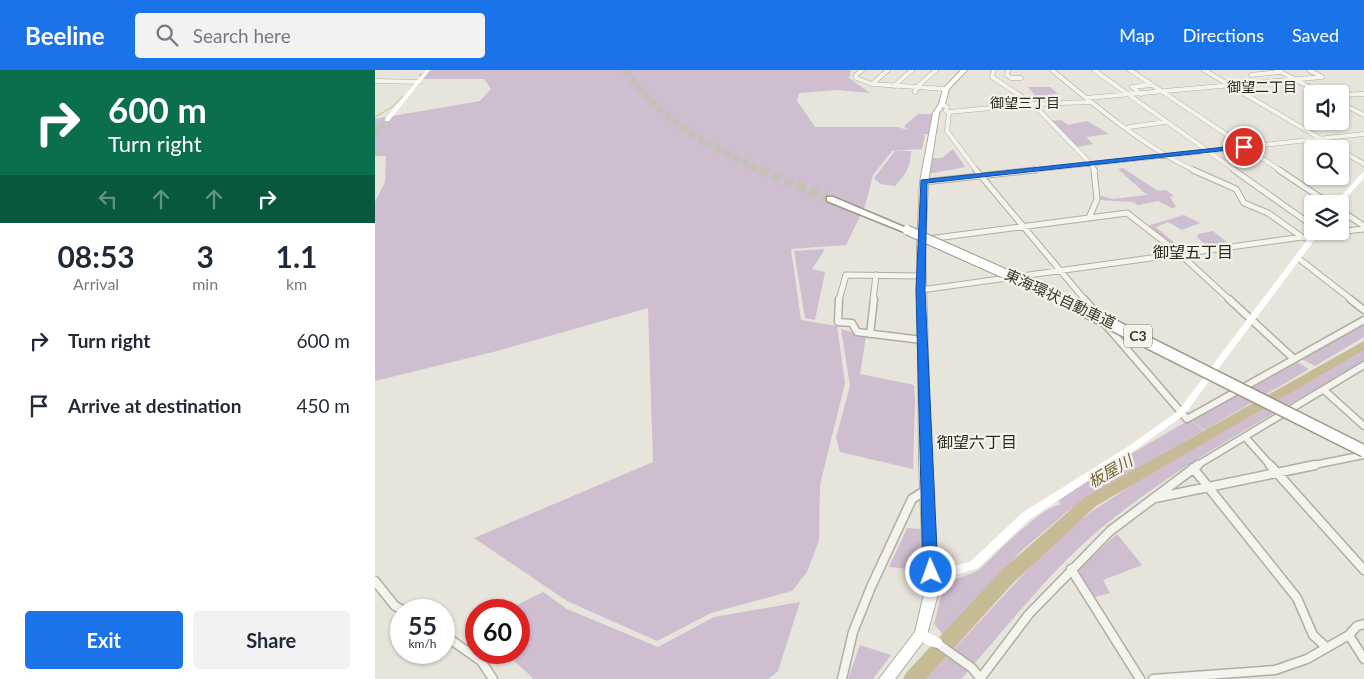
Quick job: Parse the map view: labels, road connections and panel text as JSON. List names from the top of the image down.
{
  "streets": {
    "highway": ["東海環状自動車道", "C3"]
  },
  "districts": [
    "御望二丁目",
    "御望三丁目",
    "御望五丁目",
    "御望六丁目"
  ],
  "water": ["板屋川"],
  "page": {
    "header": "Beeline",
    "search": "Search here",
    "nav": ["Map", "Directions", "Saved"],
    "turn": ["600 m", "Turn right"],
    "eta": [
      "08:53",
      "Arrival",
      "3",
      "min",
      "1.1",
      "km"
    ],
    "list": [
      {
        "name": "Turn right",
        "value": "600 m"
      },
      {
        "name": "Arrive at destination",
        "value": "450 m"
      }
    ],
    "speed": "55 km/h",
    "limit": "60",
    "buttons": ["Exit", "Share"]
  }
}
